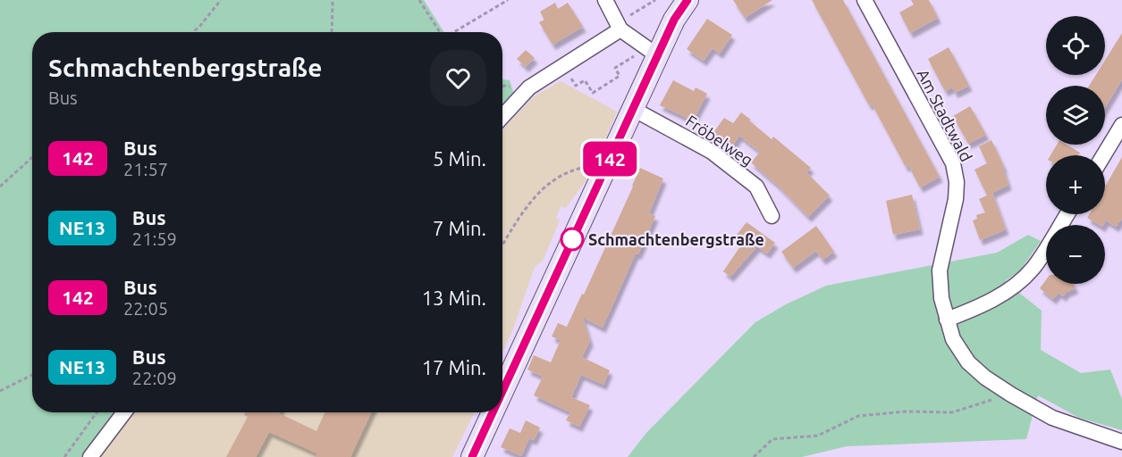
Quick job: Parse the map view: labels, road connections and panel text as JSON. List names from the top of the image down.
{
  "streets": {
    "street": ["Am Stadtwald", "Fröbelweg"]
  },
  "places": ["Schmachtenbergstraße"],
  "lines": ["bus line 142"],
  "page": {
    "on_map": "142",
    "map_buttons": ["+", "−"],
    "heading": ["Schmachtenbergstraße", "Bus"],
    "list": [
      {
        "mark": "142",
        "name": "Bus",
        "note": "21:57",
        "value": "5 Min."
      },
      {
        "mark": "NE13",
        "name": "Bus",
        "note": "21:59",
        "value": "7 Min."
      },
      {
        "mark": "142",
        "name": "Bus",
        "note": "22:05",
        "value": "13 Min."
      },
      {
        "mark": "NE13",
        "name": "Bus",
        "note": "22:09",
        "value": "17 Min."
      }
    ]
  }
}
